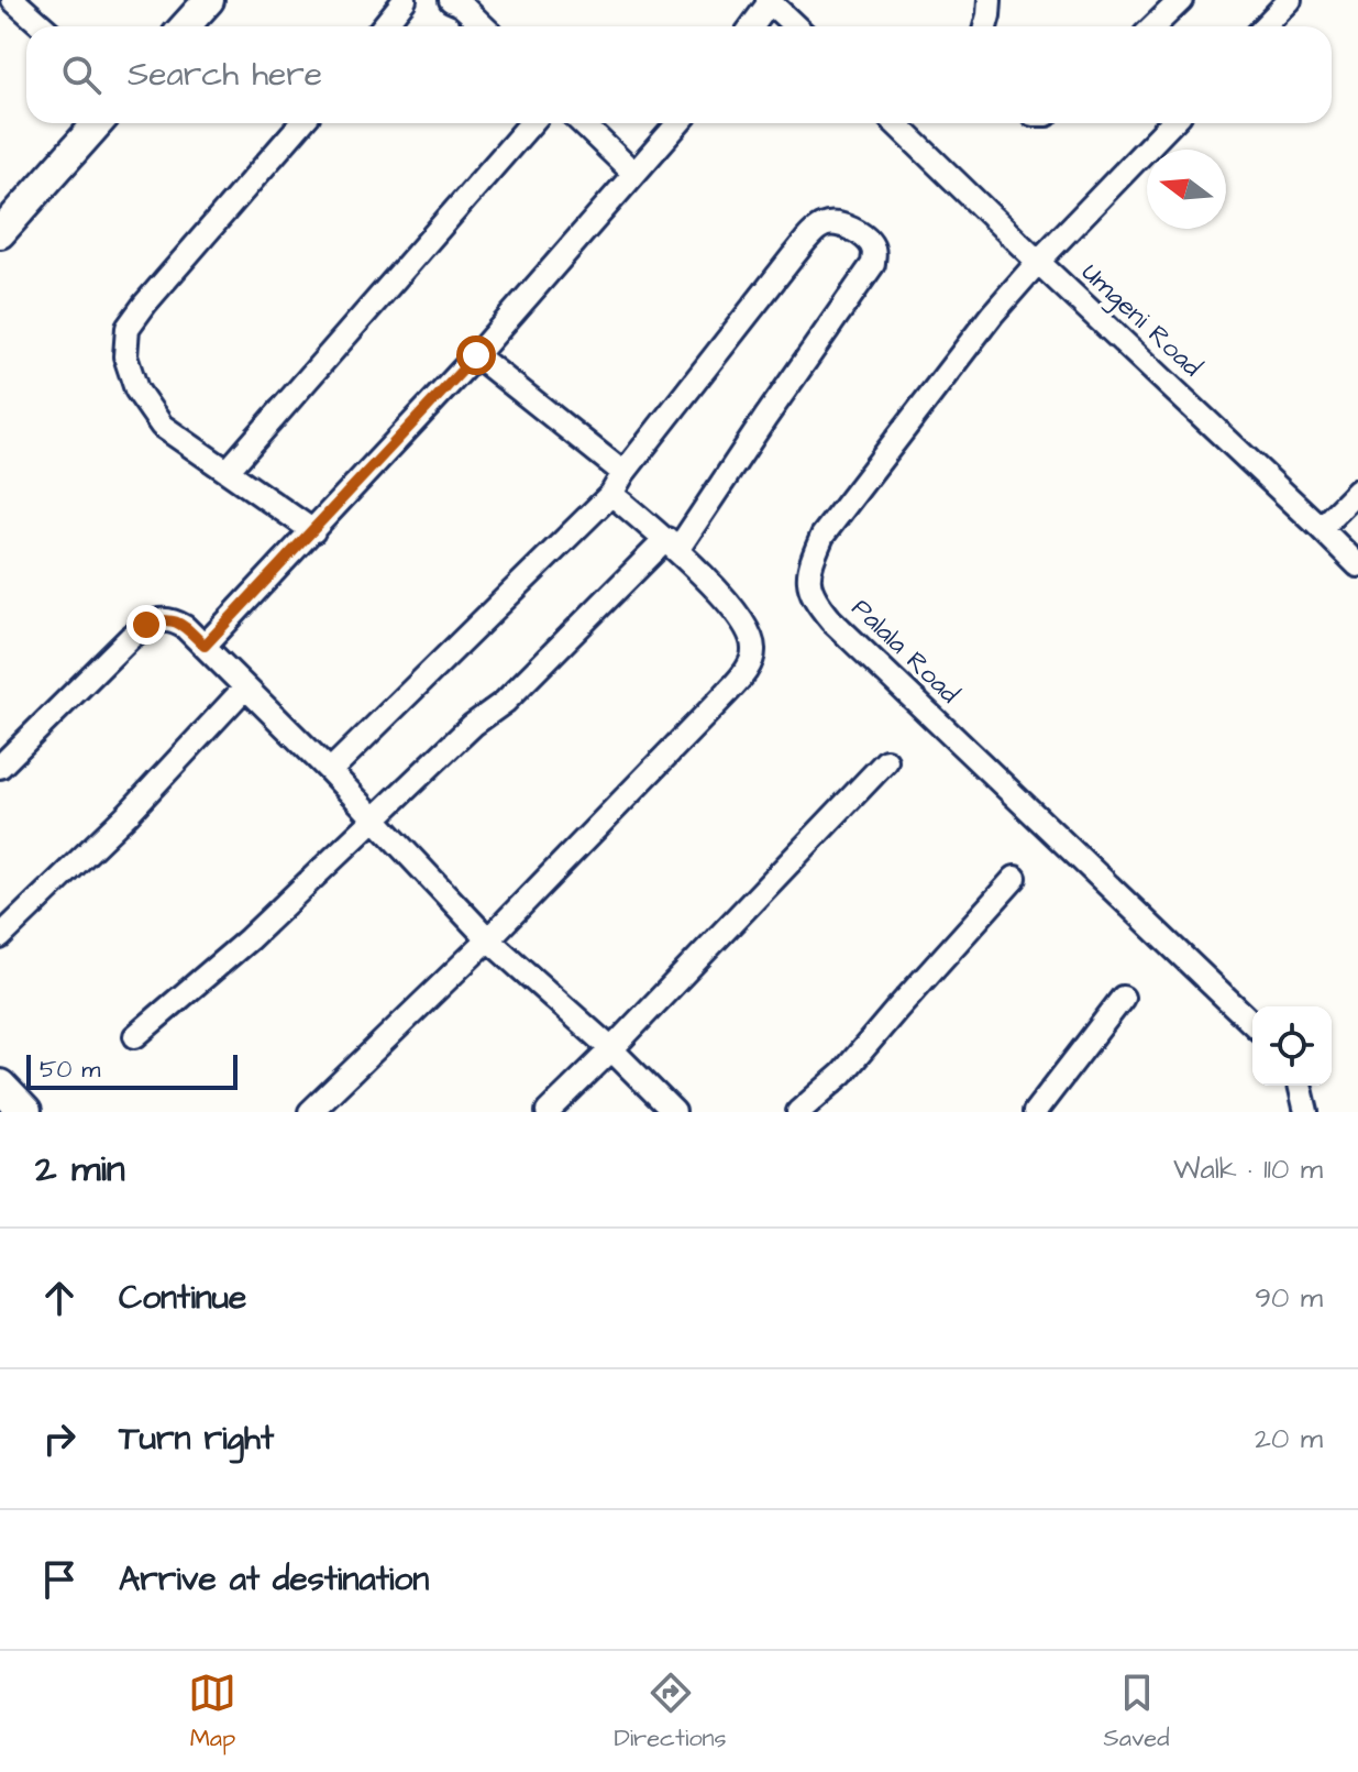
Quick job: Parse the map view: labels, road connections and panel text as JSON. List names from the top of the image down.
{
  "streets": {
    "street": ["Umgeni Road", "Palala Road"]
  },
  "crossings": [
    ["Umgeni Road", "Palala Road"]
  ],
  "scale_bar": "50 m",
  "north": "left",
  "page": {
    "search": "Search here",
    "scale": "50 m",
    "heading": ["2 min", "Walk · 110 m"],
    "list": [
      ["Continue", "90 m"],
      ["Turn right", "20 m"],
      "Arrive at destination"
    ],
    "nav": ["Map", "Directions", "Saved"]
  }
}
